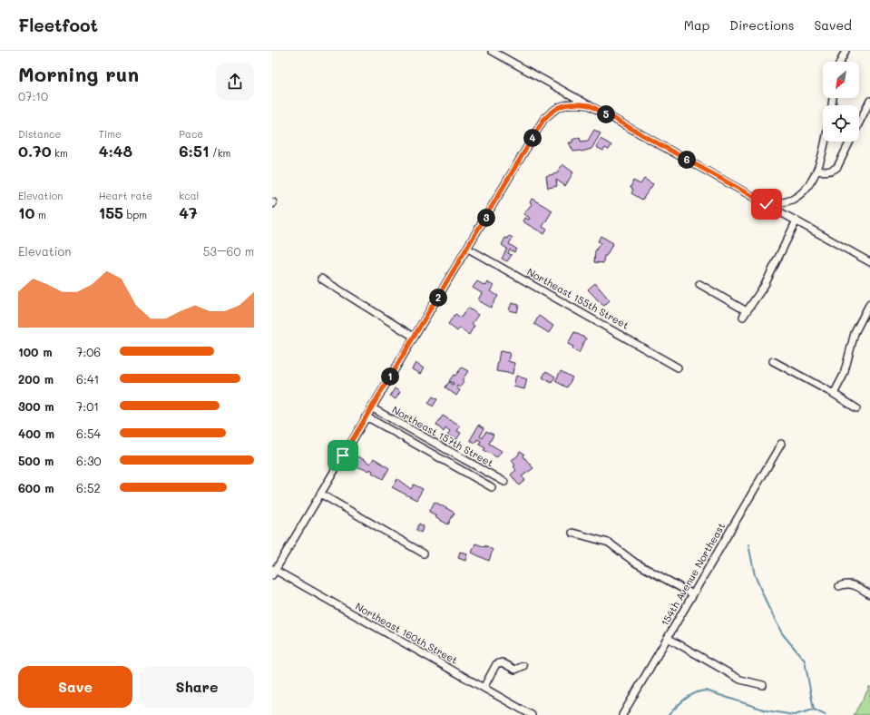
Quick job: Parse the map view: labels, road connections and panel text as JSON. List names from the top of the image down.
{
  "streets": {
    "street": [
      "Northeast 155th Street",
      "Northeast 157th Street",
      "154th Avenue Northeast",
      "Northeast 160th Street"
    ]
  },
  "north": "bottom left",
  "page": {
    "header": "Fleetfoot",
    "nav": ["Map", "Directions", "Saved"],
    "heading": ["Morning run", "07:10"],
    "pins": [
      "5",
      "4",
      "6",
      "3",
      "2",
      "1"
    ],
    "stats": [
      ["Distance", "0.70 km"],
      ["Time", "4:48"],
      ["Pace", "6:51 /km"],
      ["Elevation", "10 m"],
      ["Heart rate", "155 bpm"],
      ["kcal", "47"]
    ],
    "chart": ["Elevation", "53–60 m"],
    "list": [
      {
        "name": "100 m",
        "note": "7:06"
      },
      {
        "name": "200 m",
        "note": "6:41"
      },
      {
        "name": "300 m",
        "note": "7:01"
      },
      {
        "name": "400 m",
        "note": "6:54"
      },
      {
        "name": "500 m",
        "note": "6:30"
      },
      {
        "name": "600 m",
        "note": "6:52"
      }
    ],
    "buttons": ["Save", "Share"]
  }
}
